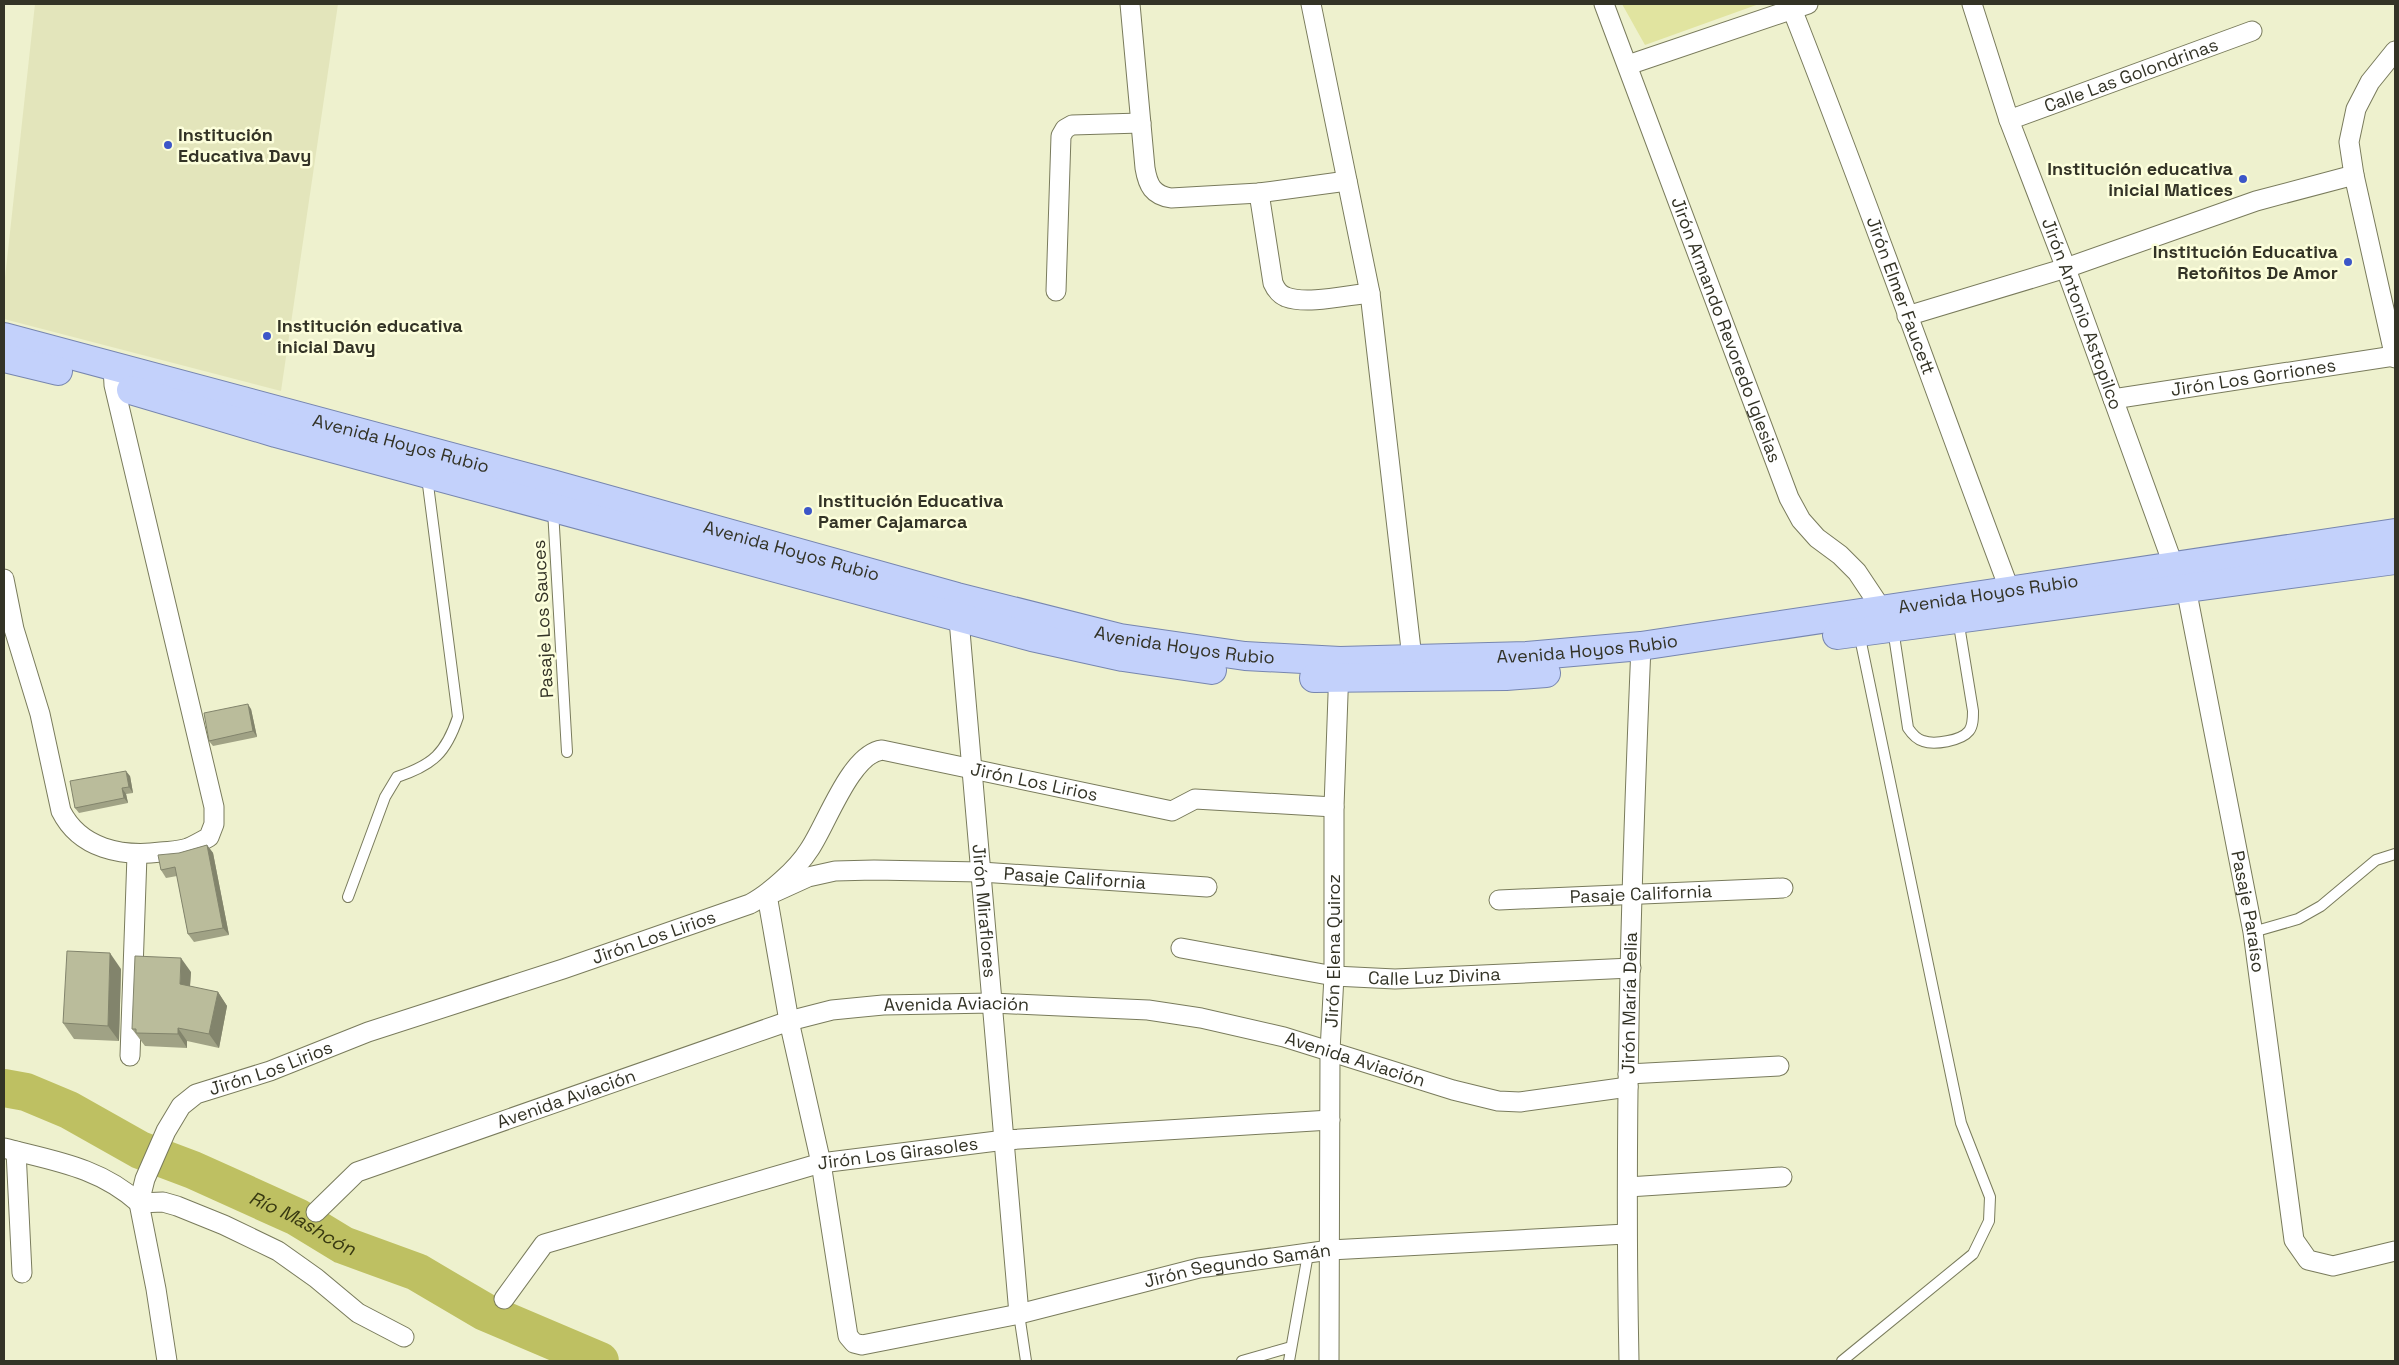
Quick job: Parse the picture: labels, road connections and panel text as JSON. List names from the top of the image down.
{
  "streets": {
    "main road": ["Avenida Hoyos Rubio"],
    "street": [
      "Calle Las Golondrinas",
      "Jirón Elmer Faucett",
      "Jirón Antonio Astopilco",
      "Jirón Armando Revoredo Iglesias",
      "Jirón Los Gorriones",
      "Jirón Los Lirios",
      "Pasaje California",
      "Jirón Miraflores",
      "Pasaje Paraíso",
      "Jirón Elena Quiroz",
      "Calle Luz Divina",
      "Jirón María Delia",
      "Avenida Aviación",
      "Jirón Los Girasoles",
      "Jirón Segundo Samán"
    ],
    "lane": ["Pasaje Los Sauces"]
  },
  "crossings": [
    ["Calle Las Golondrinas", "Jirón Antonio Astopilco"],
    ["Jirón Elmer Faucett", "Avenida Hoyos Rubio"],
    ["Jirón Antonio Astopilco", "Jirón Los Gorriones"],
    ["Jirón Antonio Astopilco", "Avenida Hoyos Rubio"],
    ["Jirón Antonio Astopilco", "Pasaje Paraíso"],
    ["Jirón Armando Revoredo Iglesias", "Avenida Hoyos Rubio"],
    ["Avenida Hoyos Rubio", "Pasaje Los Sauces"],
    ["Avenida Hoyos Rubio", "Jirón Miraflores"],
    ["Avenida Hoyos Rubio", "Pasaje Paraíso"],
    ["Avenida Hoyos Rubio", "Jirón Elena Quiroz"],
    ["Avenida Hoyos Rubio", "Jirón María Delia"],
    ["Jirón Los Lirios", "Pasaje California"],
    ["Jirón Los Lirios", "Jirón Miraflores"],
    ["Jirón Los Lirios", "Jirón Elena Quiroz"],
    ["Pasaje California", "Jirón Miraflores"],
    ["Pasaje California", "Jirón María Delia"],
    ["Jirón Miraflores", "Avenida Aviación"],
    ["Jirón Miraflores", "Jirón Los Girasoles"],
    ["Jirón Miraflores", "Jirón Segundo Samán"],
    ["Jirón Elena Quiroz", "Calle Luz Divina"],
    ["Jirón Elena Quiroz", "Avenida Aviación"],
    ["Jirón Elena Quiroz", "Jirón Los Girasoles"],
    ["Jirón Elena Quiroz", "Jirón Segundo Samán"],
    ["Calle Luz Divina", "Jirón María Delia"],
    ["Jirón María Delia", "Avenida Aviación"],
    ["Jirón María Delia", "Jirón Segundo Samán"],
    ["Jirón Los Girasoles", "Jirón Segundo Samán"]
  ],
  "water": ["Río Mashcón"],
  "places": [
    "Institución Educativa Davy",
    "Institución educativa inicial Matices",
    "Institución Educativa Retoñitos De Amor",
    "Institución educativa inicial Davy",
    "Institución Educativa Pamer Cajamarca"
  ]
}
